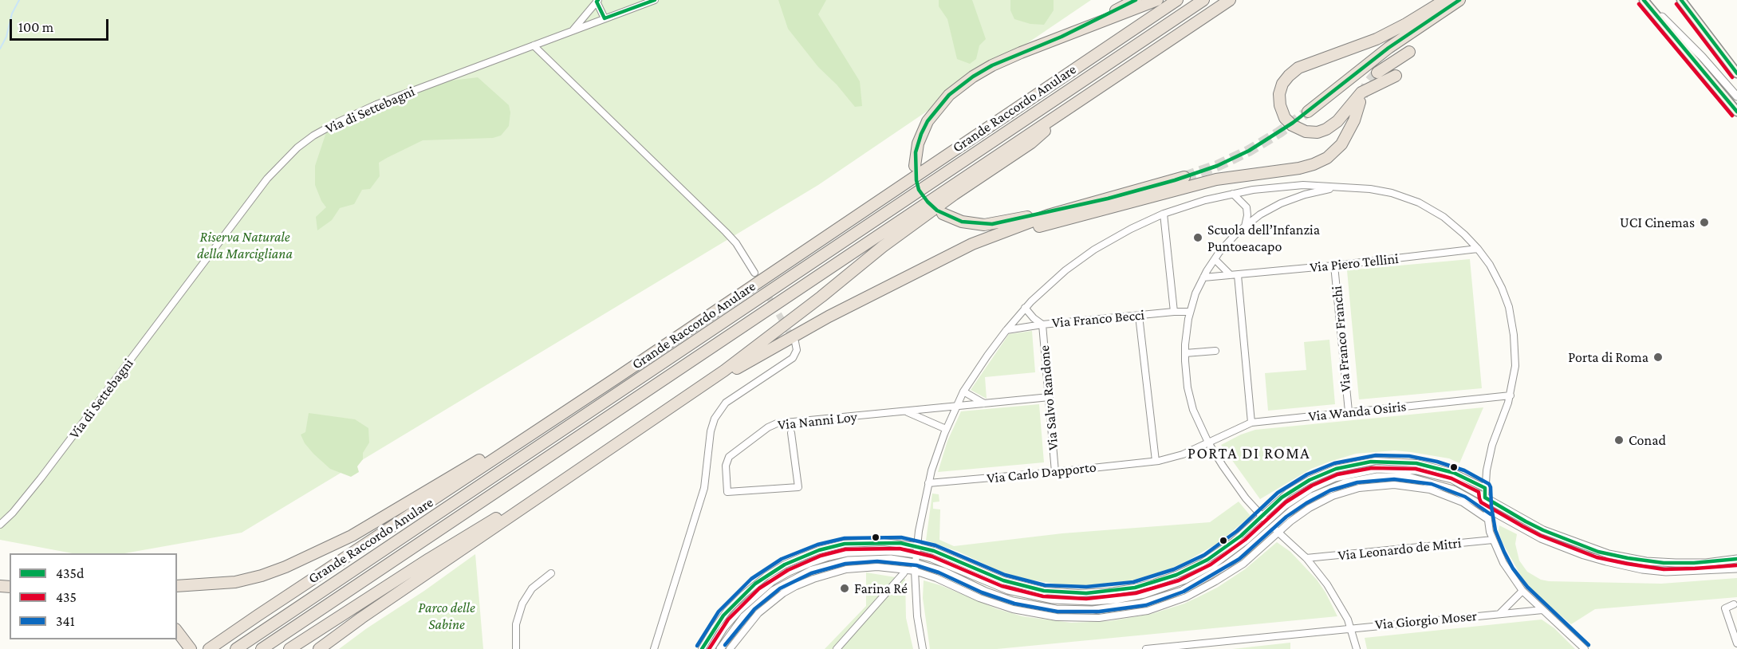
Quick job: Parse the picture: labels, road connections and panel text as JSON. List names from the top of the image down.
{
  "streets": {
    "highway": ["Grande Raccordo Anulare"],
    "street": [
      "Via di Settebagni",
      "Via Piero Tellini",
      "Via Franco Becci",
      "Via Franco Franchi",
      "Via Salvo Randone",
      "Via Wanda Osiris",
      "Via Nanni Loy",
      "Via Carlo Dapporto",
      "Via Leonardo de Mitri",
      "Via Giorgio Moser"
    ]
  },
  "crossings": [
    ["Via Piero Tellini", "Via Franco Franchi"],
    ["Via Franco Becci", "Via Salvo Randone"],
    ["Via Franco Franchi", "Via Wanda Osiris"],
    ["Via Salvo Randone", "Via Nanni Loy"],
    ["Via Salvo Randone", "Via Carlo Dapporto"],
    ["Via Wanda Osiris", "Via Carlo Dapporto"]
  ],
  "districts": ["PORTA DI ROMA"],
  "parks": ["Riserva Naturale della Marcigliana", "Parco delle Sabine"],
  "places": [
    "UCI Cinemas",
    "Scuola dell’Infanzia Puntoeacapo",
    "Porta di Roma",
    "Conad",
    "Farina Ré"
  ],
  "lines": ["transit line 435d", "transit line 435", "transit line 341"],
  "legend": ["435d", "435", "341"],
  "scale_bar": "100 m"
}
